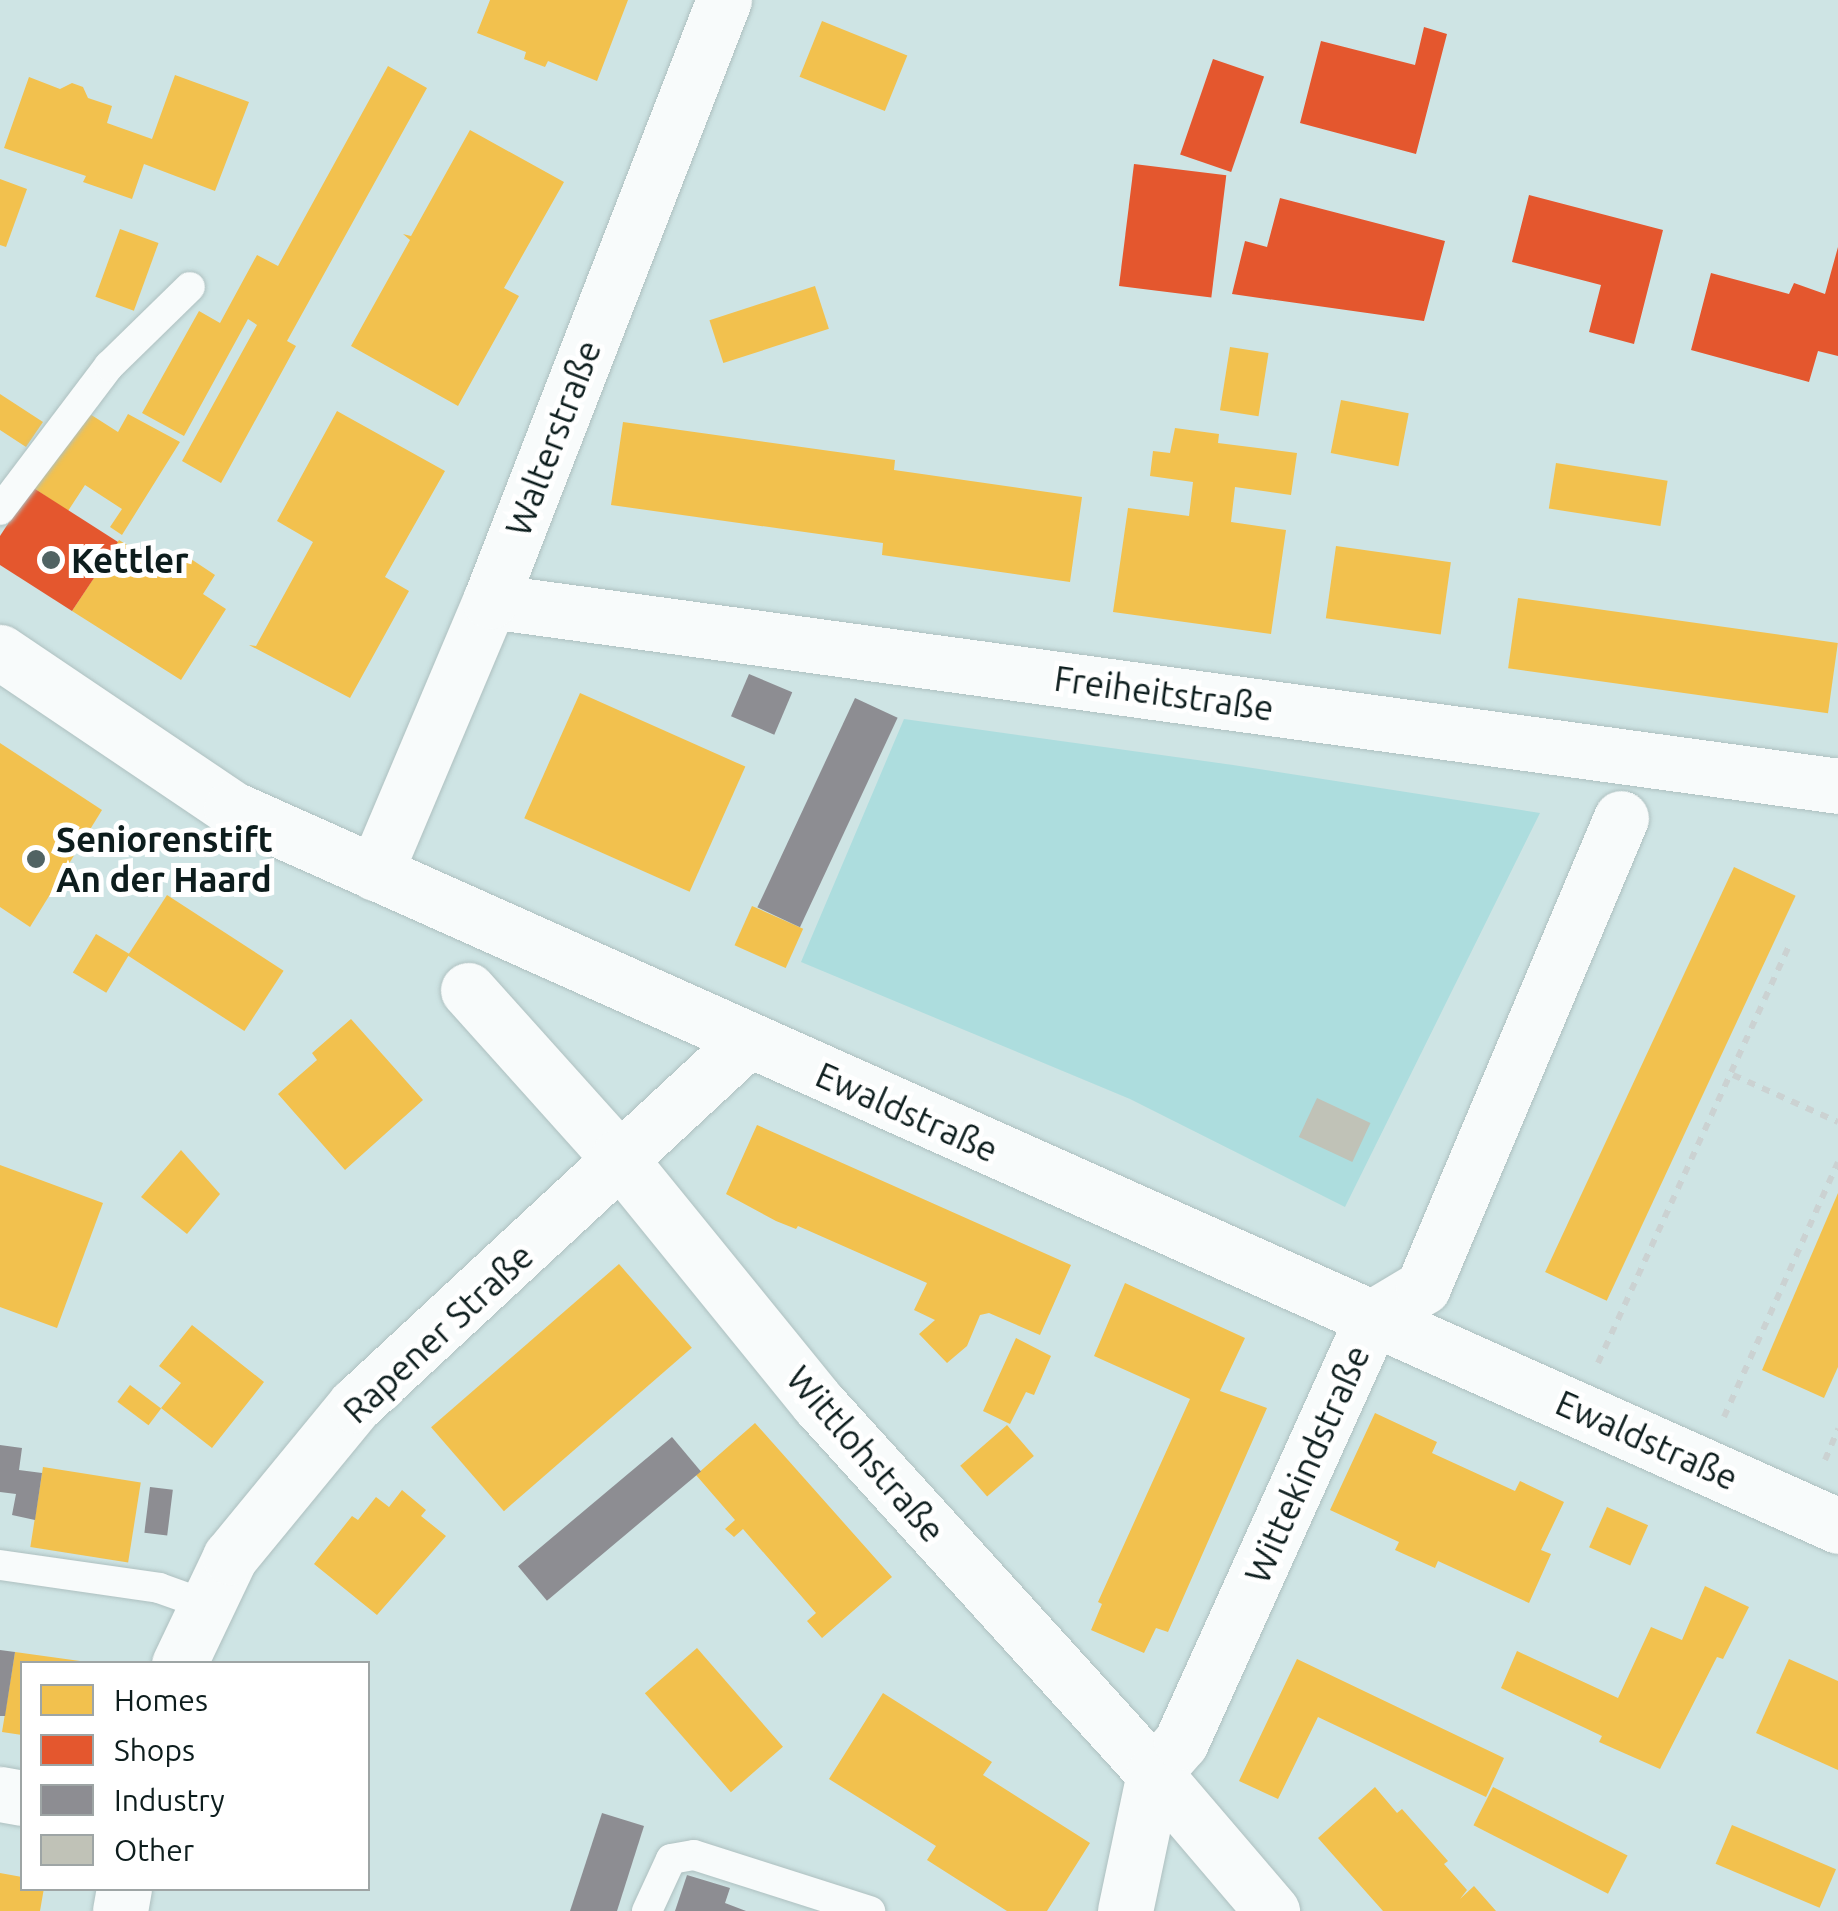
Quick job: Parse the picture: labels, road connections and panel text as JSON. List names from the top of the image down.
{
  "streets": {
    "street": [
      "Walterstraße",
      "Freiheitstraße",
      "Ewaldstraße",
      "Rapener Straße",
      "Wittlohstraße",
      "Wittekindstraße"
    ]
  },
  "crossings": [
    ["Walterstraße", "Freiheitstraße"],
    ["Walterstraße", "Ewaldstraße"],
    ["Ewaldstraße", "Rapener Straße"],
    ["Ewaldstraße", "Wittekindstraße"],
    ["Rapener Straße", "Wittlohstraße"],
    ["Wittlohstraße", "Wittekindstraße"]
  ],
  "places": ["Kettler", "Seniorenstift An der Haard"],
  "legend": [
    "Homes",
    "Shops",
    "Industry",
    "Other"
  ]
}
